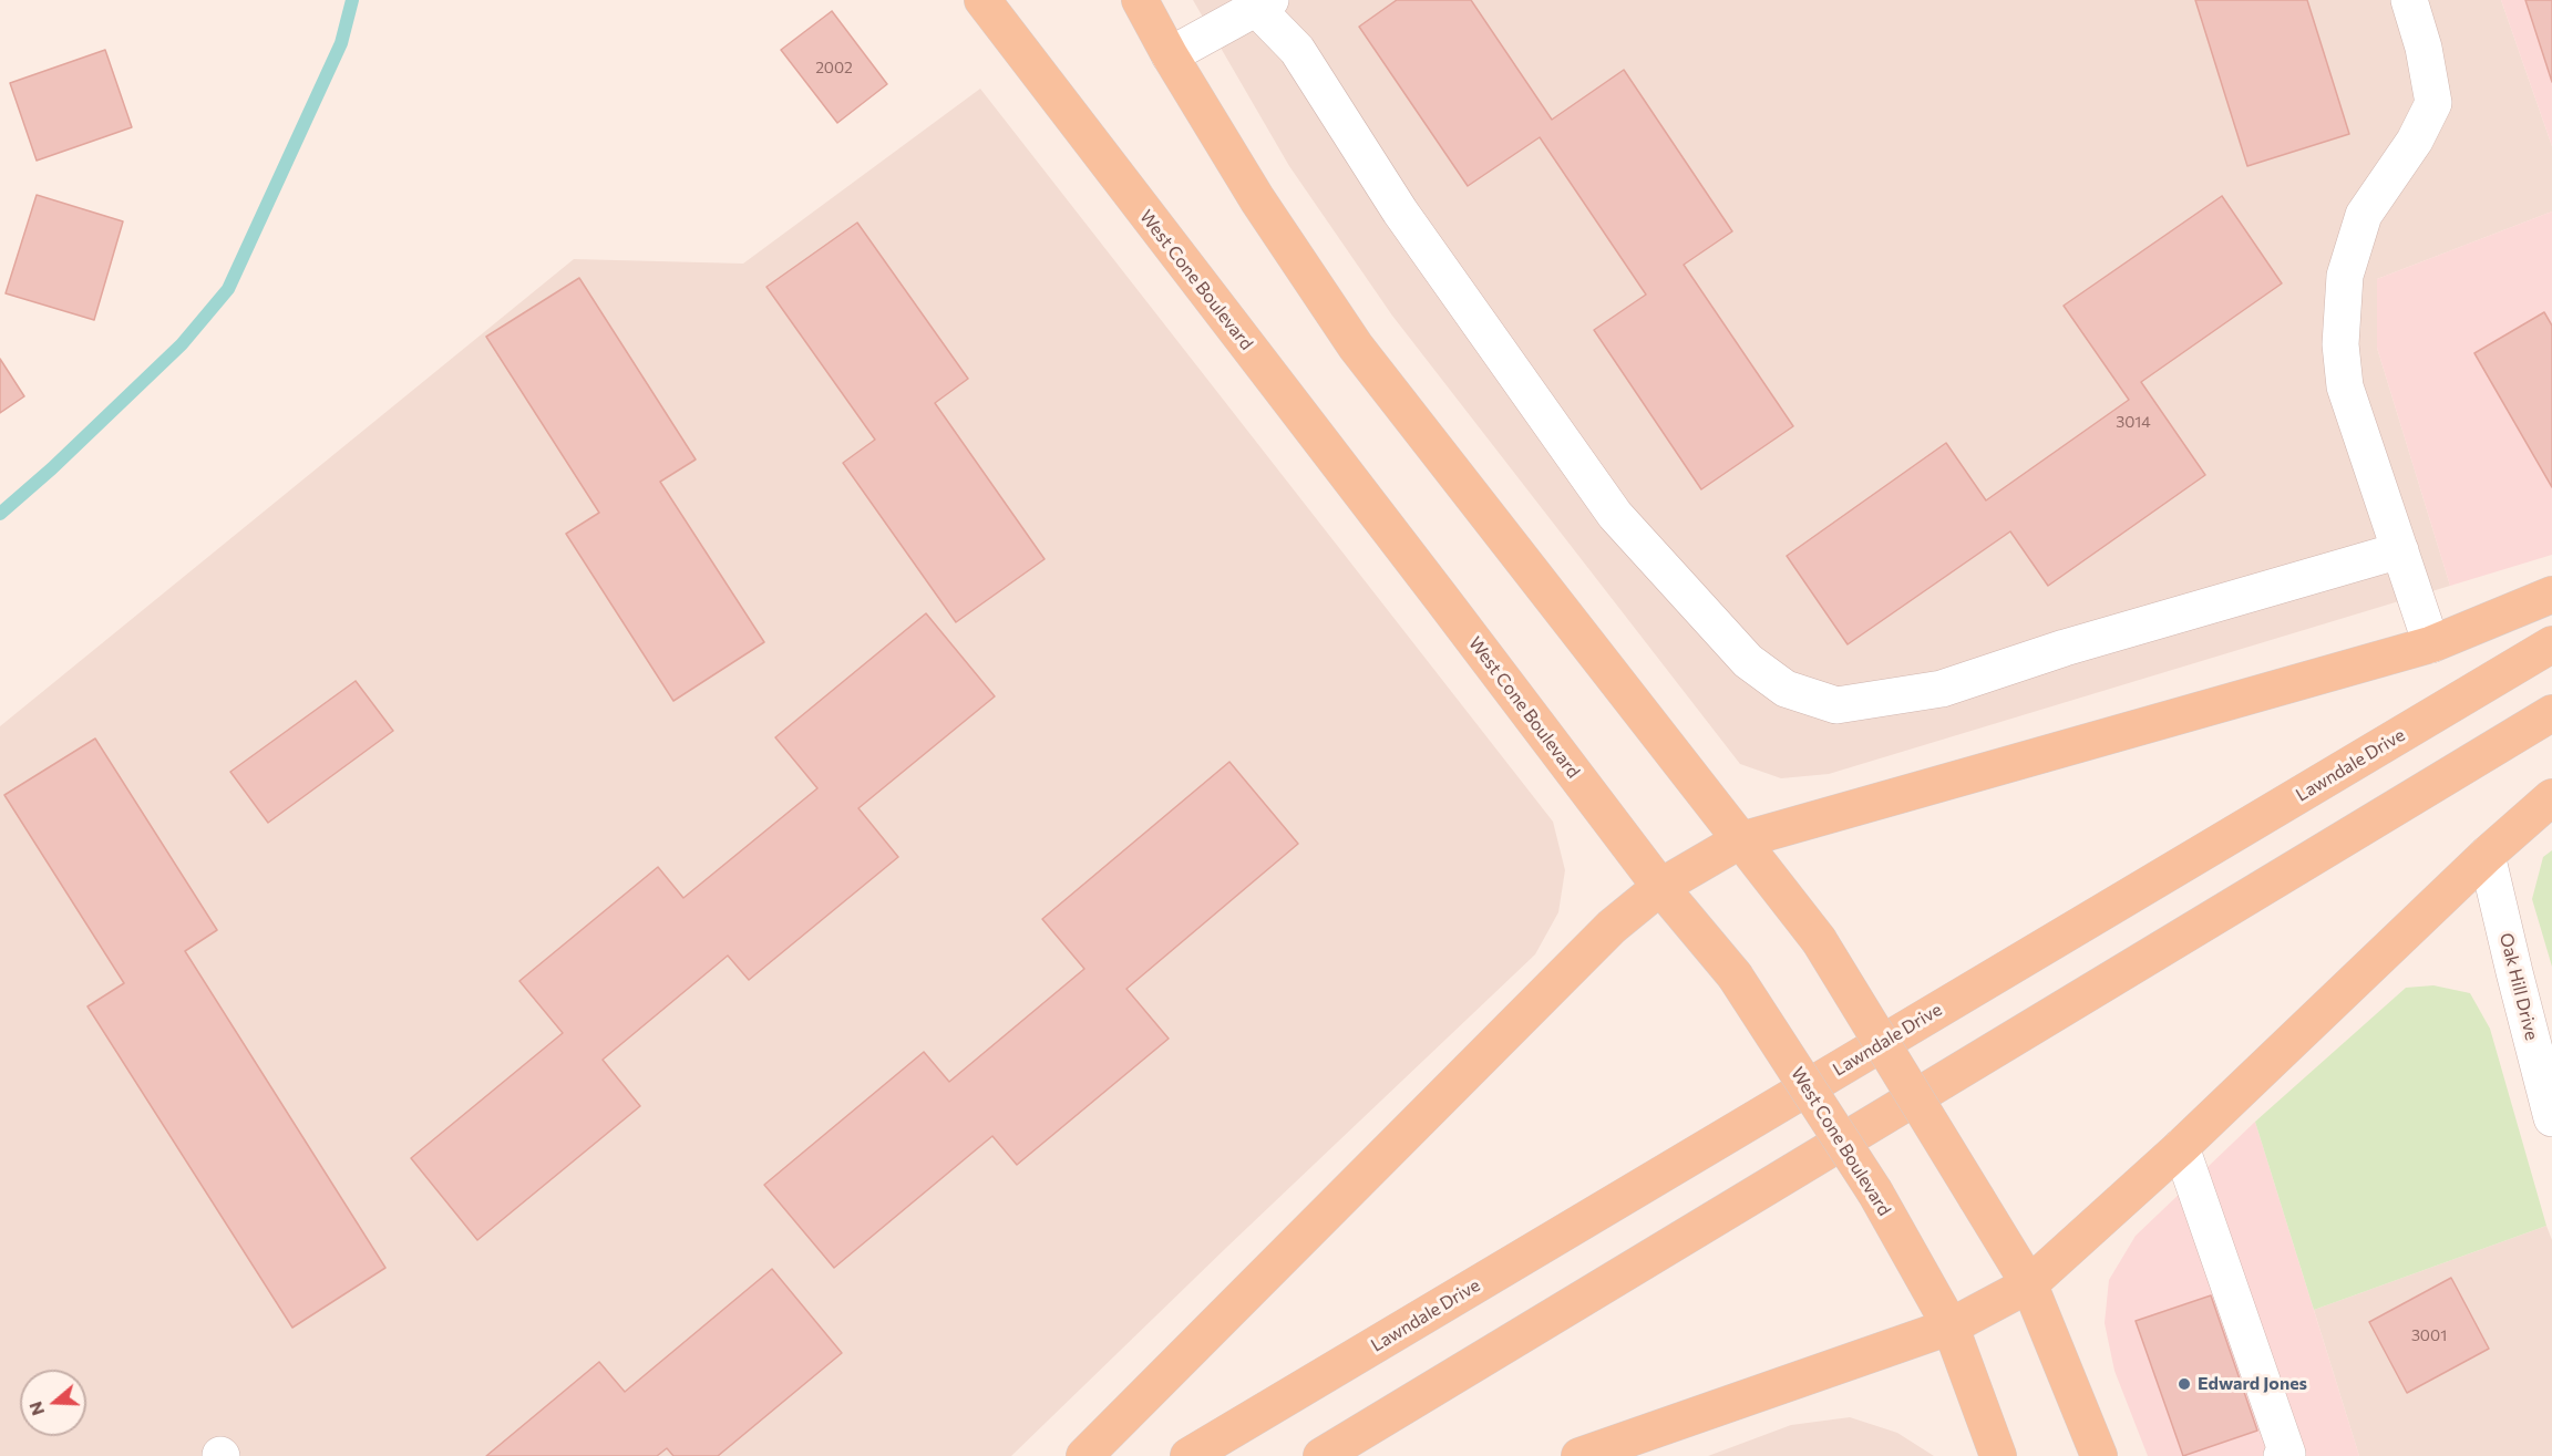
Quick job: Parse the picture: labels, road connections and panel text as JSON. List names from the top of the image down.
{
  "streets": {
    "main road": ["West Cone Boulevard", "Lawndale Drive"],
    "street": ["Oak Hill Drive"]
  },
  "places": ["Edward Jones"],
  "house_numbers": ["2002", "3014", "3001"],
  "north": "left"
}
